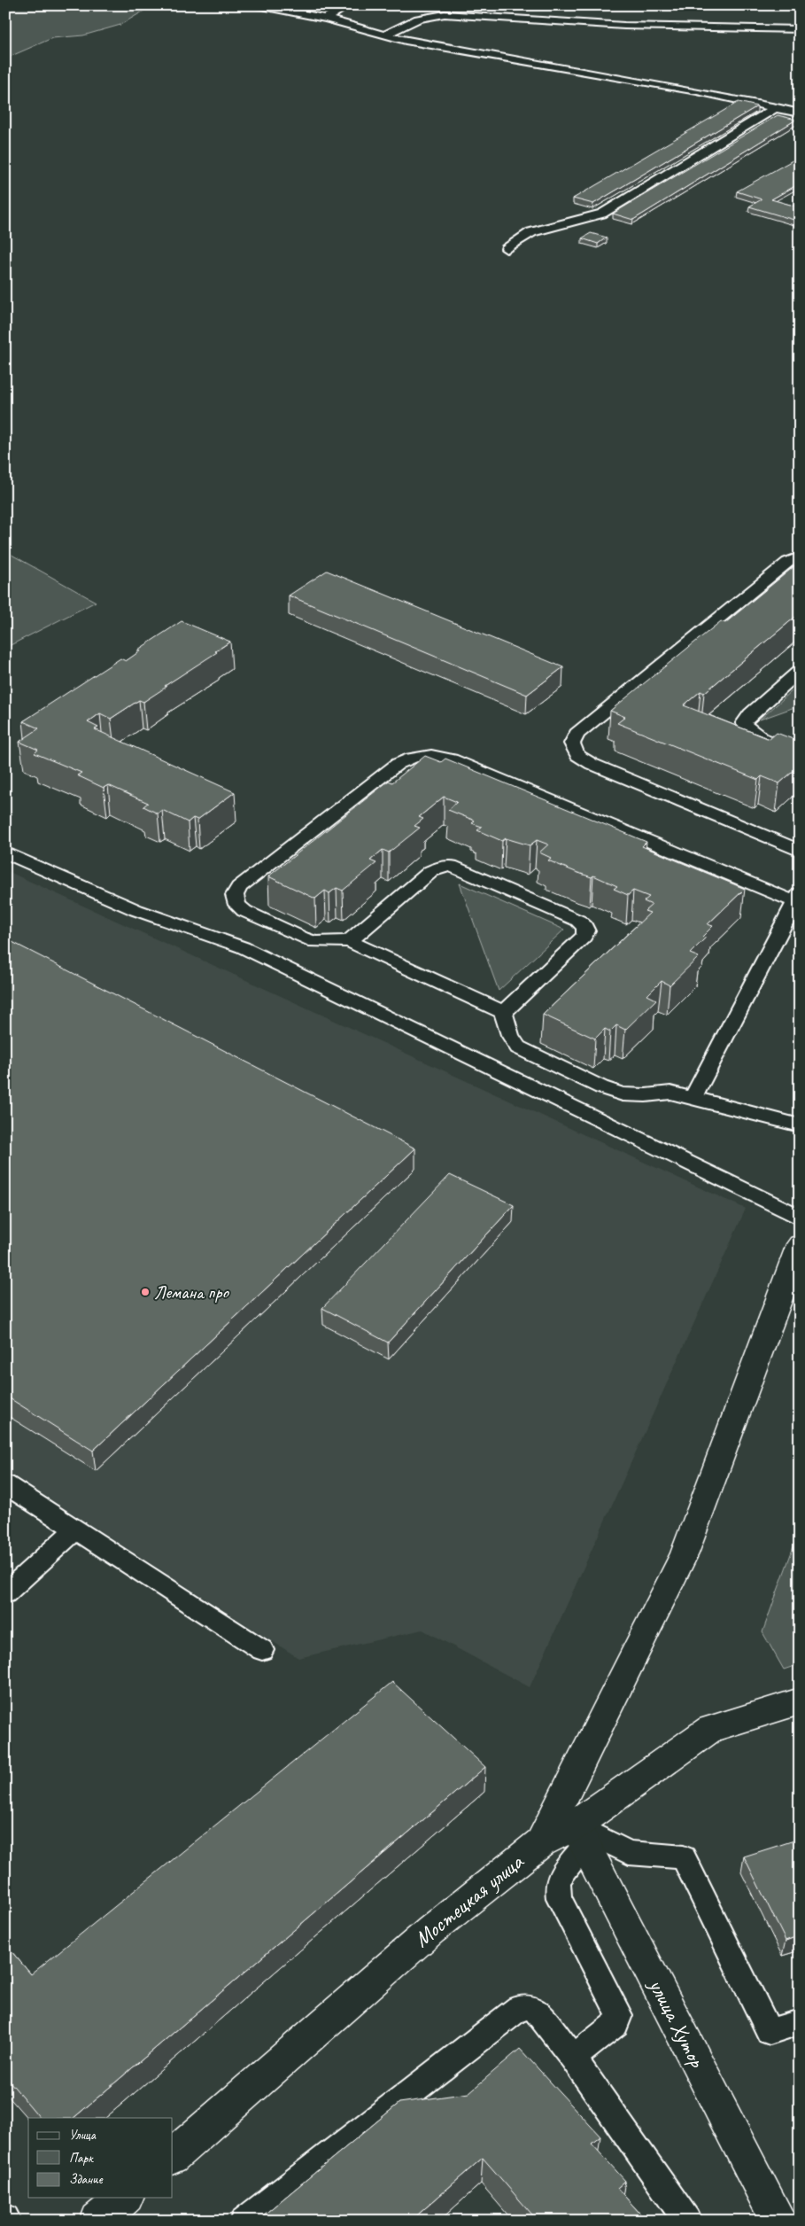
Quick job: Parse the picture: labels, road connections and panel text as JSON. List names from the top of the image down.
{
  "streets": {
    "street": ["Мостецкая улица", "улица Хутор"]
  },
  "crossings": [
    ["Мостецкая улица", "улица Хутор"]
  ],
  "places": ["Лемана про"],
  "legend": ["Улица", "Парк", "Здание"]
}
